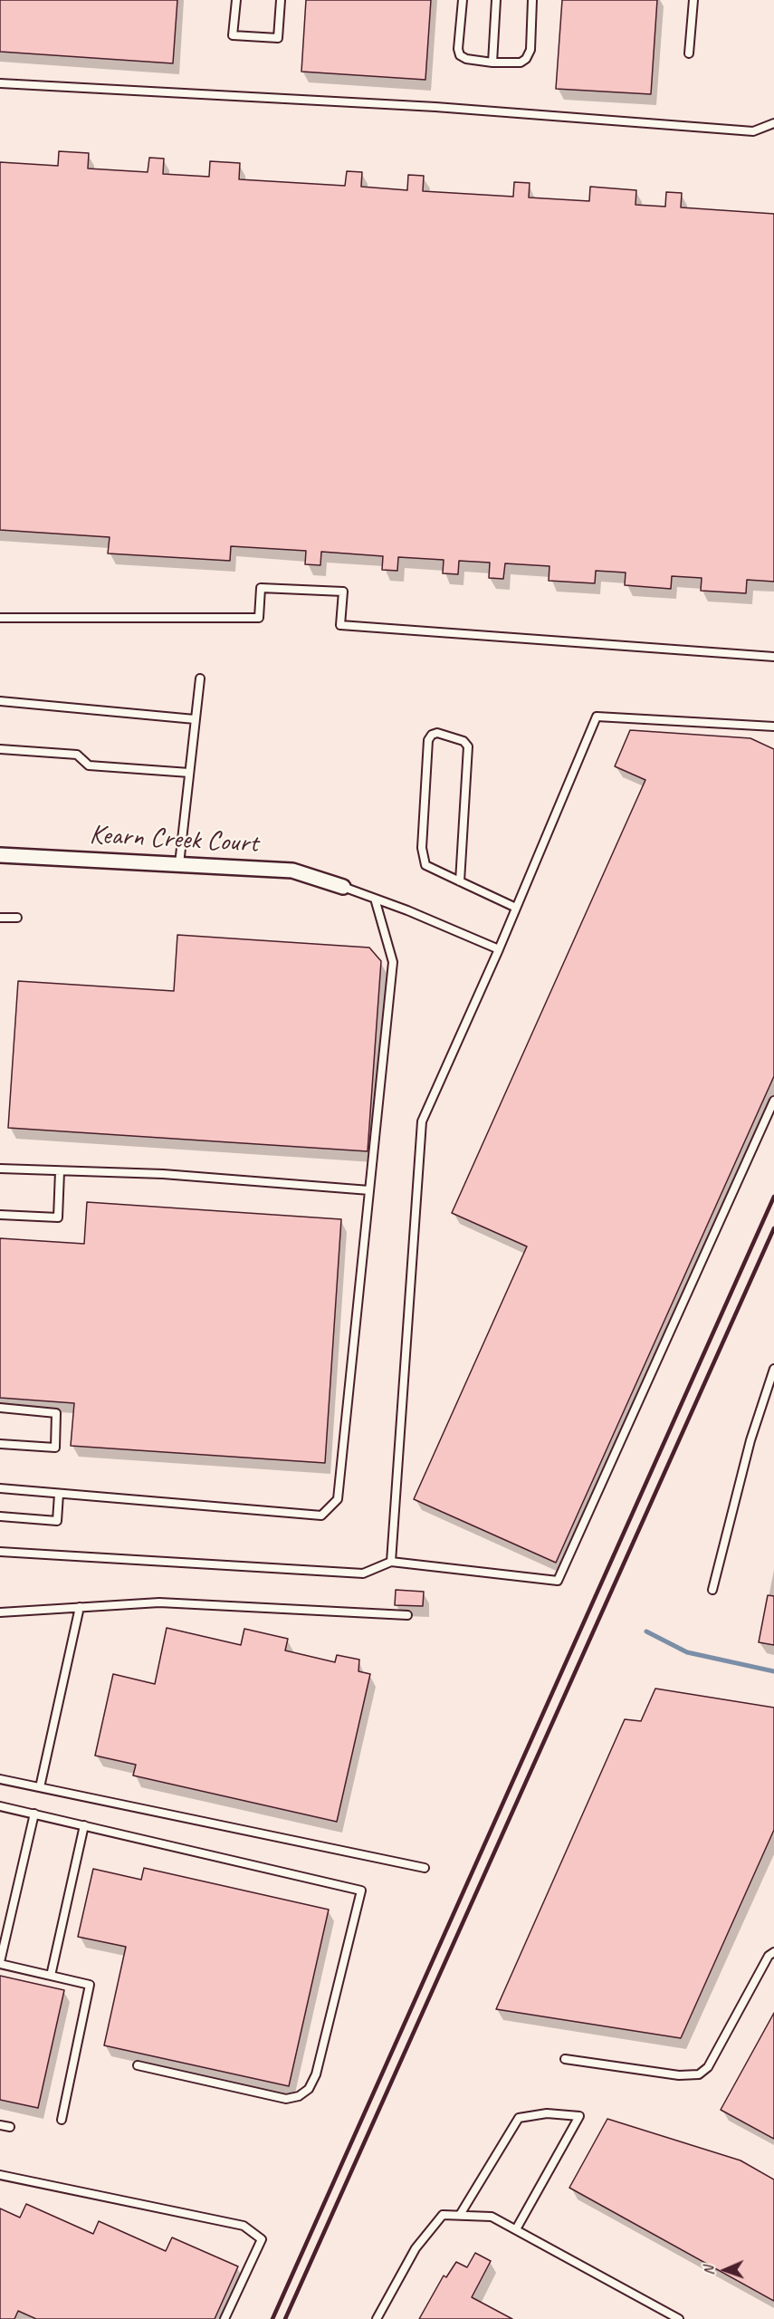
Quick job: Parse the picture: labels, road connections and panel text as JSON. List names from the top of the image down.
{
  "streets": {
    "street": ["Kearn Creek Court"]
  },
  "north": "left"
}
